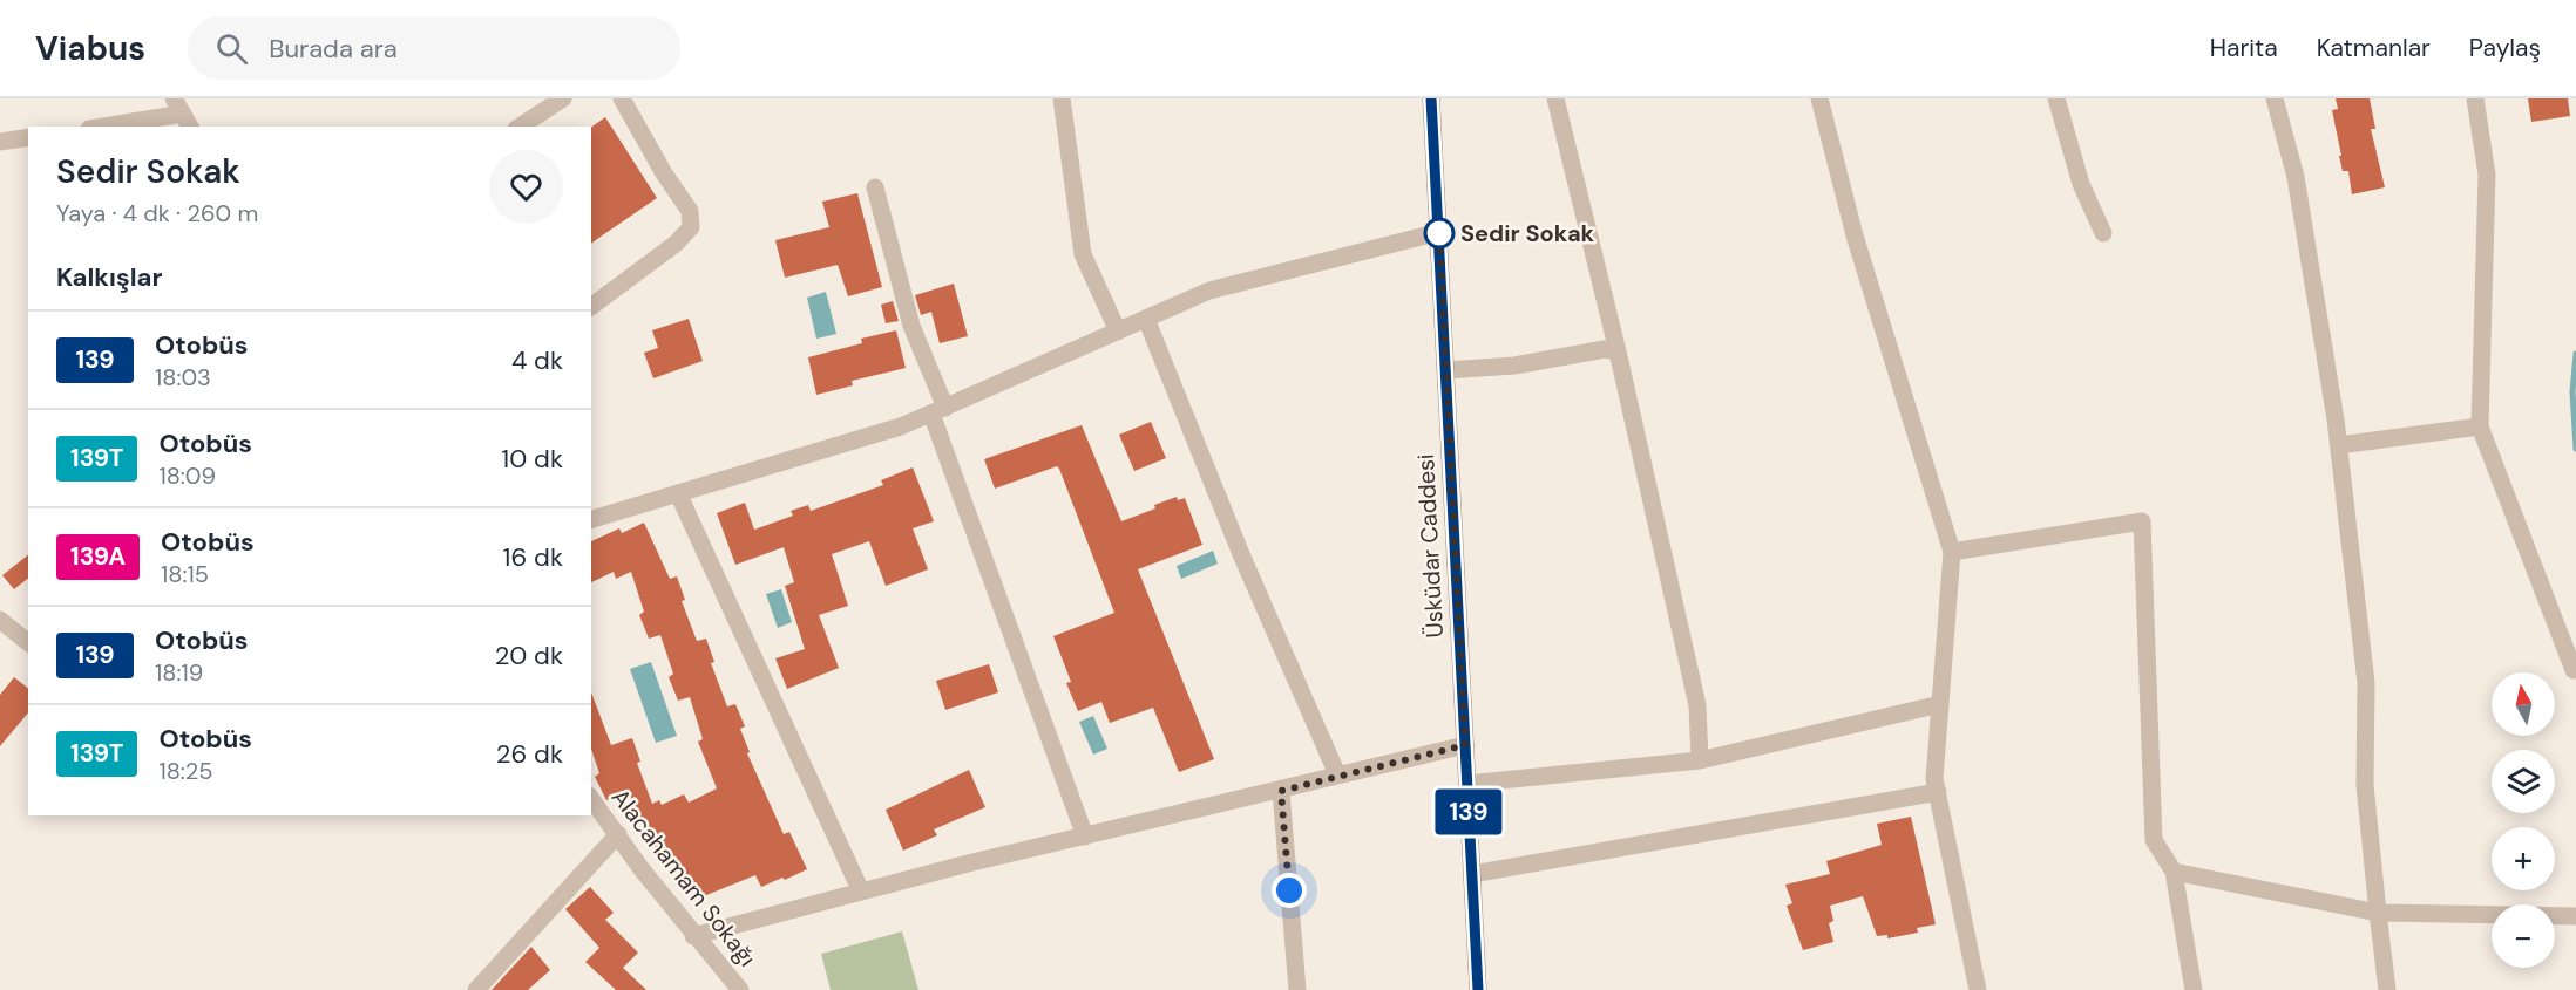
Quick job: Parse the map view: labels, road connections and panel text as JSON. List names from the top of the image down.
{
  "streets": {
    "main road": ["Üsküdar Caddesi"],
    "street": ["Alacahamam Sokağı"]
  },
  "places": ["Sedir Sokak"],
  "lines": ["bus line 139"],
  "north": "top",
  "page": {
    "header": "Viabus",
    "search": "Burada ara",
    "nav": ["Harita", "Katmanlar", "Paylaş"],
    "on_map": "139",
    "heading": [
      ["Sedir Sokak", "Yaya · 4 dk · 260 m"],
      "Kalkışlar"
    ],
    "list": [
      {
        "mark": "139",
        "name": "Otobüs",
        "note": "18:03",
        "value": "4 dk"
      },
      {
        "mark": "139T",
        "name": "Otobüs",
        "note": "18:09",
        "value": "10 dk"
      },
      {
        "mark": "139A",
        "name": "Otobüs",
        "note": "18:15",
        "value": "16 dk"
      },
      {
        "mark": "139",
        "name": "Otobüs",
        "note": "18:19",
        "value": "20 dk"
      },
      {
        "mark": "139T",
        "name": "Otobüs",
        "note": "18:25",
        "value": "26 dk"
      }
    ],
    "map_buttons": ["+", "−"]
  }
}
